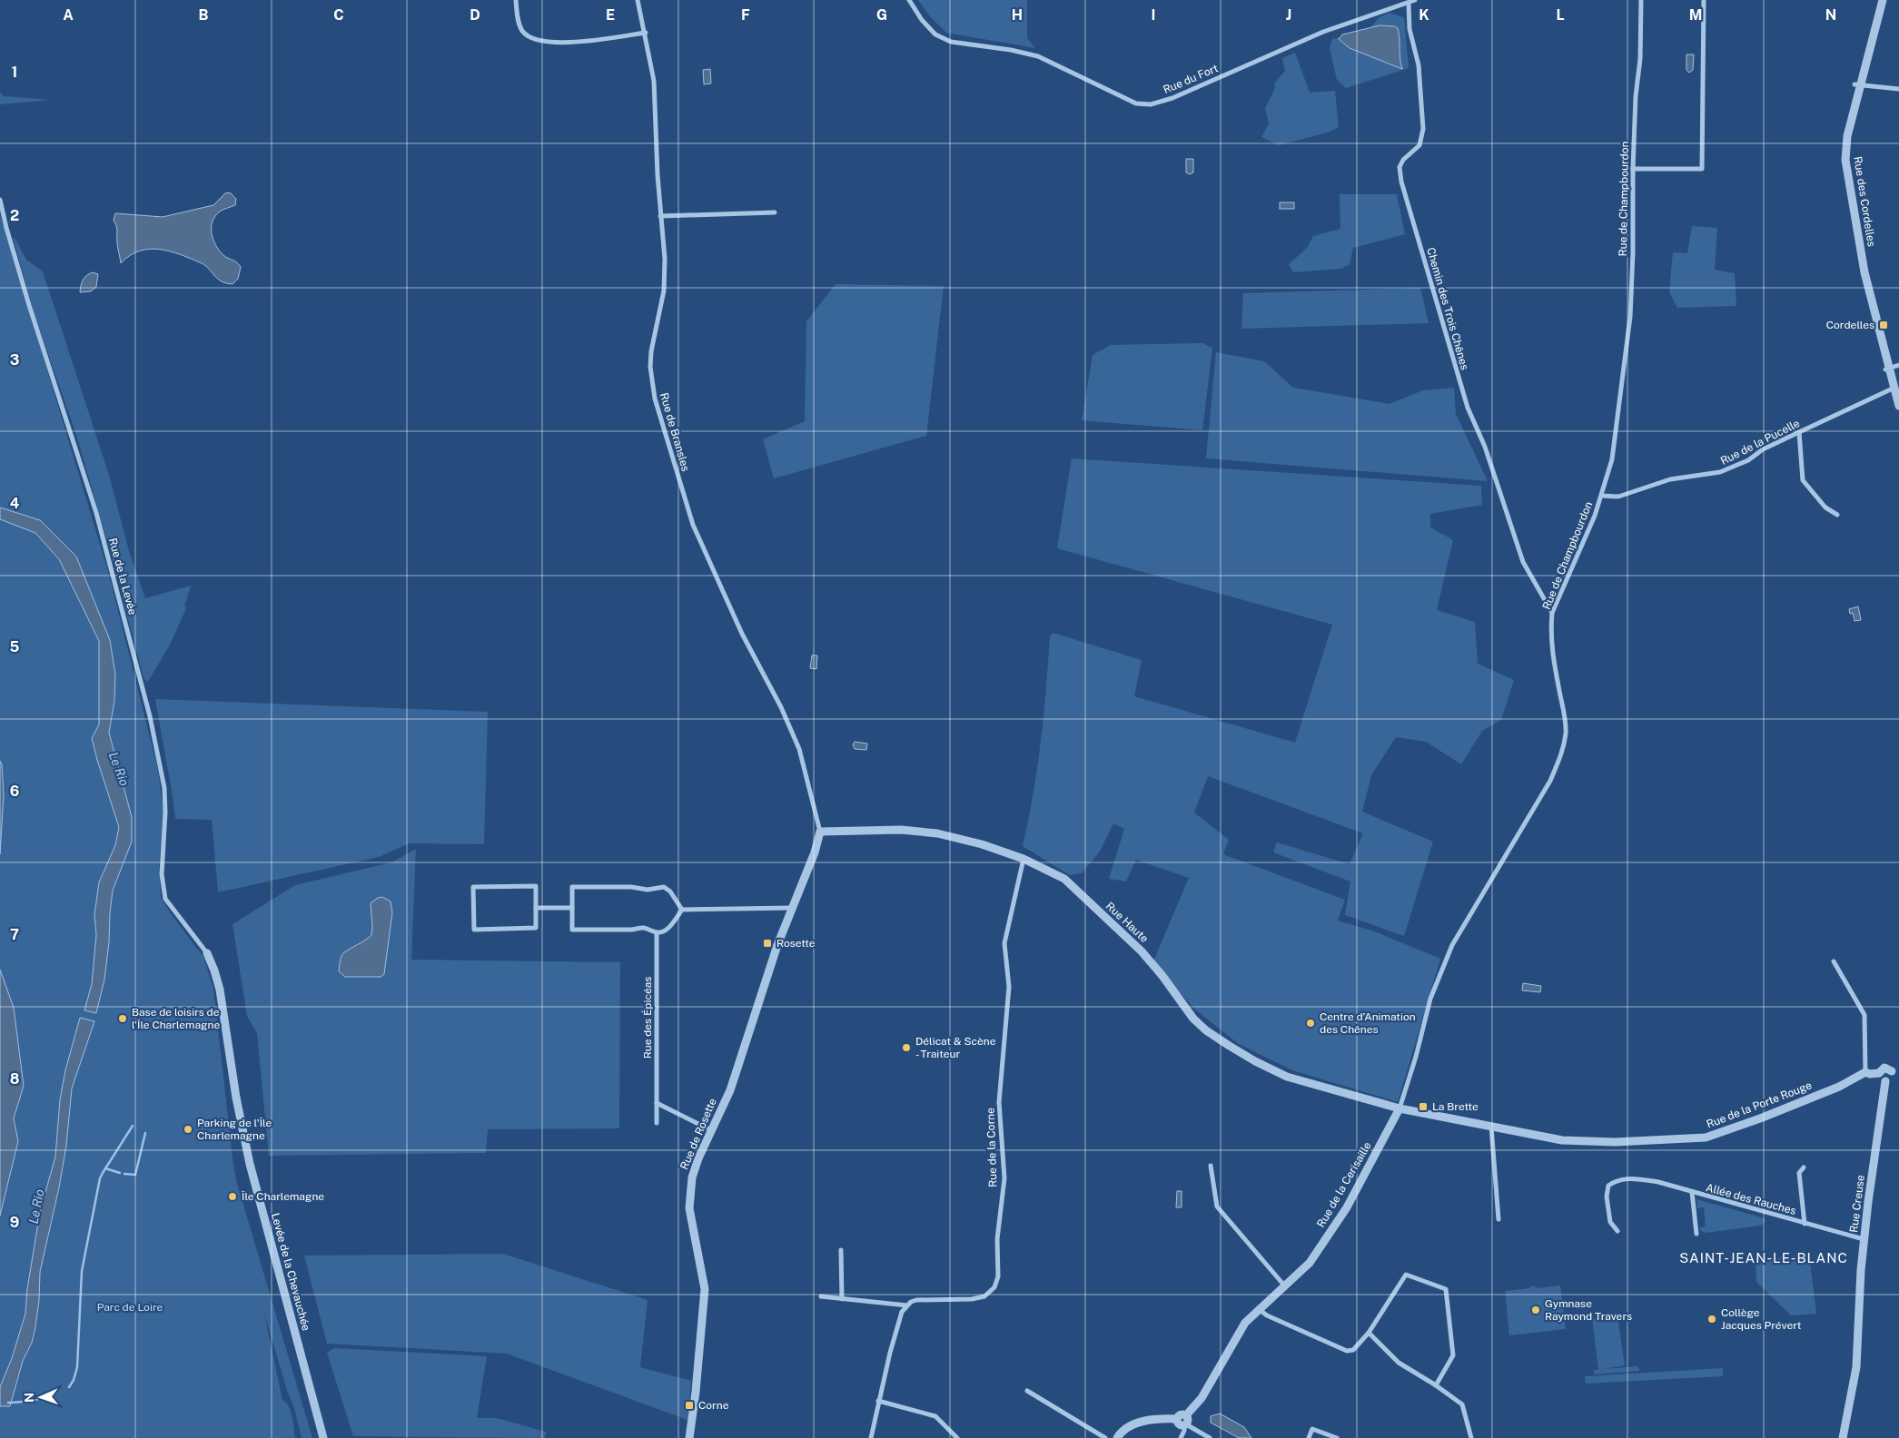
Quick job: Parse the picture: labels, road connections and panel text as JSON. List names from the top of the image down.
{
  "streets": {
    "street": [
      "Rue du Fort",
      "Rue de Champbourdon",
      "Rue des Cordelles",
      "Chemin des Trois Chênes",
      "Rue de Bransles",
      "Rue de la Pucelle",
      "Rue de la Levée",
      "Rue Haute",
      "Rue des Épicéas",
      "Rue de la Porte Rouge",
      "Rue de Rosette",
      "Rue de la Corne",
      "Rue de la Cerisaille",
      "Allée des Rauches",
      "Rue Creuse",
      "Levée de la Chevauchée"
    ]
  },
  "crossings": [
    ["Rue du Fort", "Chemin des Trois Chênes"],
    ["Rue de Champbourdon", "Chemin des Trois Chênes"],
    ["Rue de Champbourdon", "Rue de la Pucelle"],
    ["Rue de Champbourdon", "Rue Haute"],
    ["Rue de Champbourdon", "Rue de la Porte Rouge"],
    ["Rue de Champbourdon", "Rue de la Cerisaille"],
    ["Rue des Cordelles", "Rue de la Pucelle"],
    ["Rue de Bransles", "Rue Haute"],
    ["Rue de Bransles", "Rue de Rosette"],
    ["Rue de la Levée", "Levée de la Chevauchée"],
    ["Rue Haute", "Rue de la Porte Rouge"],
    ["Rue Haute", "Rue de Rosette"],
    ["Rue Haute", "Rue de la Corne"],
    ["Rue Haute", "Rue de la Cerisaille"],
    ["Rue de la Porte Rouge", "Rue de la Cerisaille"],
    ["Allée des Rauches", "Rue Creuse"]
  ],
  "districts": ["SAINT-JEAN-LE-BLANC"],
  "water": ["Le Rio"],
  "parks": ["Parc de Loire"],
  "places": {
    "transit": [
      "Cordelles",
      "Rosette",
      "La Brette",
      "Corne"
    ],
    "other": [
      "Base de loisirs de l'Île Charlemagne",
      "Centre d’Animation des Chênes",
      "Délicat & Scène - Traiteur",
      "Parking de l'Île Charlemagne",
      "Île Charlemagne",
      "Gymnase Raymond Travers",
      "Collège Jacques Prévert"
    ]
  },
  "north": "left",
  "grid": {
    "columns": [
      "A",
      "B",
      "C",
      "D",
      "E",
      "F",
      "G",
      "H",
      "I",
      "J",
      "K",
      "L",
      "M",
      "N"
    ],
    "rows": [
      "1",
      "2",
      "3",
      "4",
      "5",
      "6",
      "7",
      "8",
      "9"
    ]
  }
}
